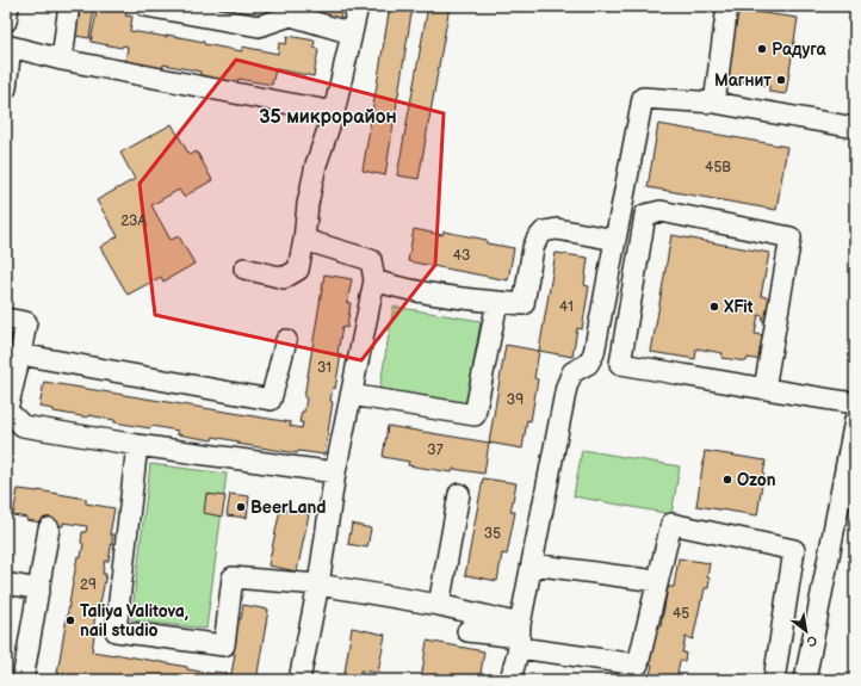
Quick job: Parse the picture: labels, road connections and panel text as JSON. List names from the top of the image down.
{
  "districts": ["35 микрорайон"],
  "places": [
    "Радуга",
    "Магнит",
    "XFit",
    "Ozon",
    "BeerLand",
    "Taliya Valitova, nail studio"
  ],
  "house_numbers": [
    "45В",
    "23А",
    "43",
    "41",
    "31",
    "39",
    "37",
    "35",
    "29",
    "45"
  ],
  "north": "bottom right"
}
